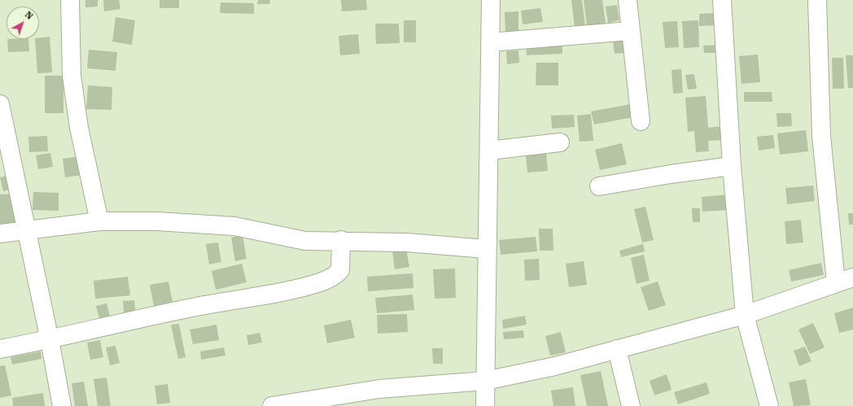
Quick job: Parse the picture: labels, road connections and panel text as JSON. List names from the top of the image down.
{
  "north": "top right"
}
